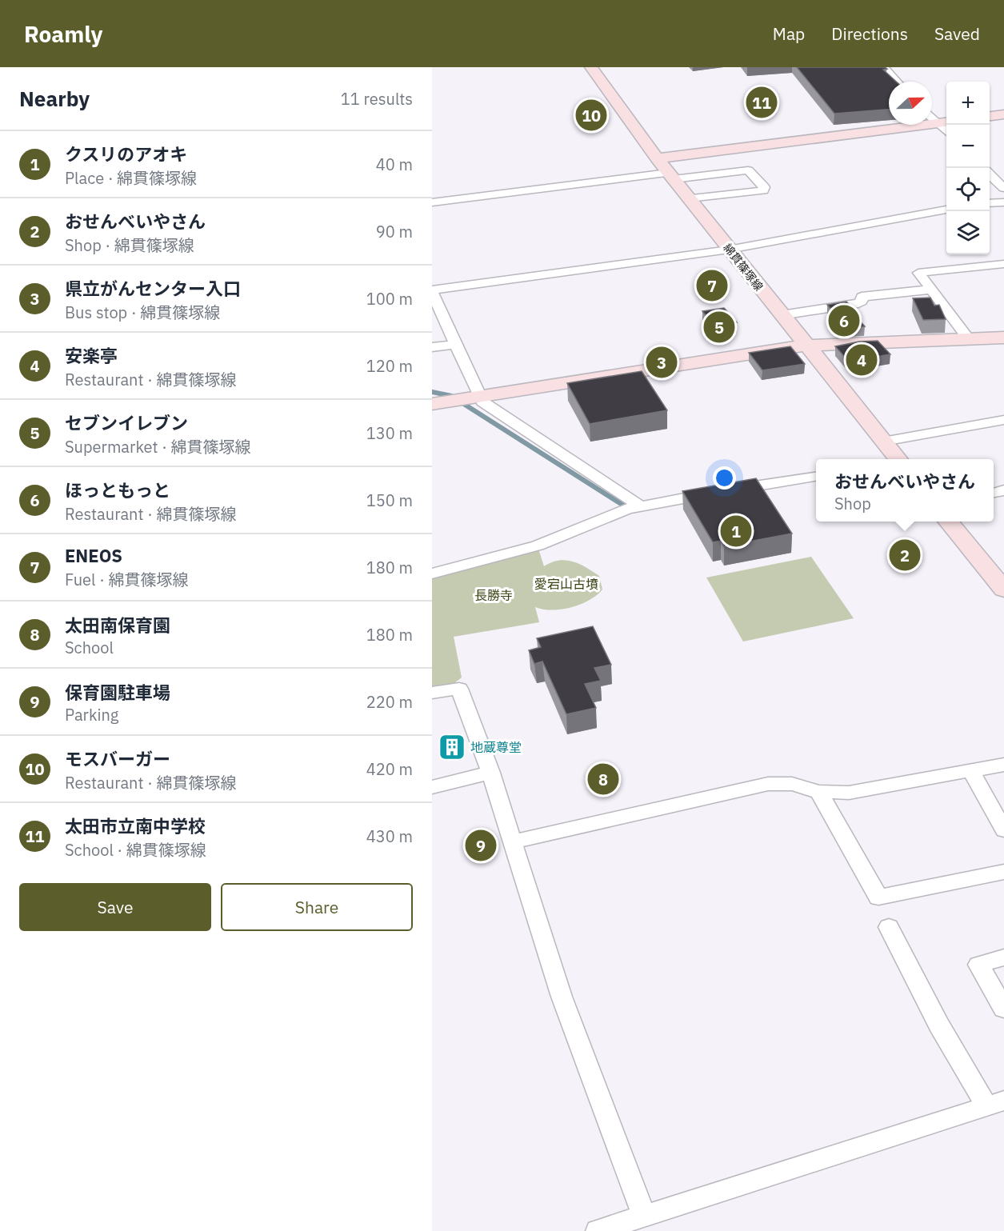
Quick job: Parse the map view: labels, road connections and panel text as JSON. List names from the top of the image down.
{
  "streets": {
    "main road": ["綿貫篠塚線"]
  },
  "parks": ["愛宕山古墳", "長勝寺"],
  "places": {
    "building": ["地蔵尊堂"]
  },
  "north": "right",
  "page": {
    "header": "Roamly",
    "nav": ["Map", "Directions", "Saved"],
    "heading": ["Nearby", "11 results"],
    "map_buttons": ["+", "−"],
    "pins": [
      "11",
      "10",
      "7",
      "6",
      "5",
      "4",
      "3",
      "1",
      "2",
      "8",
      "9"
    ],
    "list": [
      {
        "mark": "1",
        "name": "クスリのアオキ",
        "note": "Place · 綿貫篠塚線",
        "value": "40 m"
      },
      {
        "mark": "2",
        "name": "おせんべいやさん",
        "note": "Shop · 綿貫篠塚線",
        "value": "90 m"
      },
      {
        "mark": "3",
        "name": "県立がんセンター入口",
        "note": "Bus stop · 綿貫篠塚線",
        "value": "100 m"
      },
      {
        "mark": "4",
        "name": "安楽亭",
        "note": "Restaurant · 綿貫篠塚線",
        "value": "120 m"
      },
      {
        "mark": "5",
        "name": "セブンイレブン",
        "note": "Supermarket · 綿貫篠塚線",
        "value": "130 m"
      },
      {
        "mark": "6",
        "name": "ほっともっと",
        "note": "Restaurant · 綿貫篠塚線",
        "value": "150 m"
      },
      {
        "mark": "7",
        "name": "ENEOS",
        "note": "Fuel · 綿貫篠塚線",
        "value": "180 m"
      },
      {
        "mark": "8",
        "name": "太田南保育園",
        "note": "School",
        "value": "180 m"
      },
      {
        "mark": "9",
        "name": "保育園駐車場",
        "note": "Parking",
        "value": "220 m"
      },
      {
        "mark": "10",
        "name": "モスバーガー",
        "note": "Restaurant · 綿貫篠塚線",
        "value": "420 m"
      },
      {
        "mark": "11",
        "name": "太田市立南中学校",
        "note": "School · 綿貫篠塚線",
        "value": "430 m"
      }
    ],
    "popup": ["おせんべいやさん", "Shop"],
    "buttons": ["Save", "Share"]
  }
}
